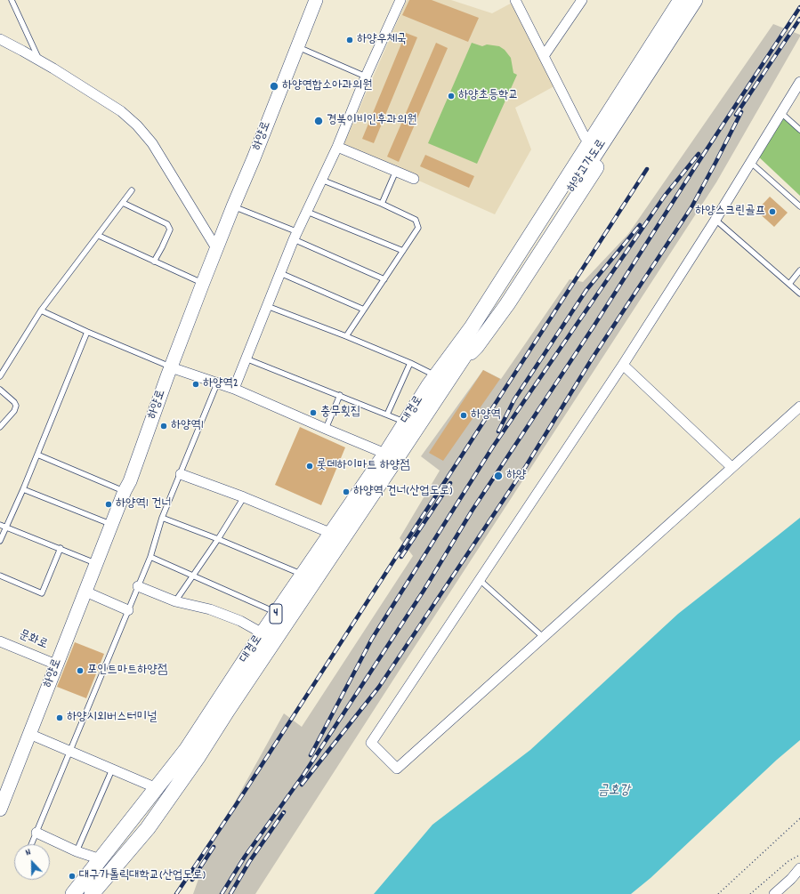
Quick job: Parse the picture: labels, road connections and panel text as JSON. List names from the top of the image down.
{
  "streets": {
    "main road": ["하양고가도로", "대경로", "4"],
    "street": ["하양로", "문화로"]
  },
  "crossings": [
    ["하양로", "문화로"],
    ["하양고가도로", "대경로"]
  ],
  "water": ["금호강"],
  "places": [
    "하양우체국",
    "하양연합소아과의원",
    "하양초등학교",
    "경북이비인후과의원",
    "하양스크린골프",
    "하양역2",
    "충무횟집",
    "하양역",
    "하양역1",
    "롯데하이마트 하양점",
    "하양",
    "하양역 건너(산업도로)",
    "하양역1 건너",
    "포인트마트하양점",
    "하양시외버스터미널",
    "대구가톨릭대학교(산업도로)"
  ],
  "north": "top"
}
